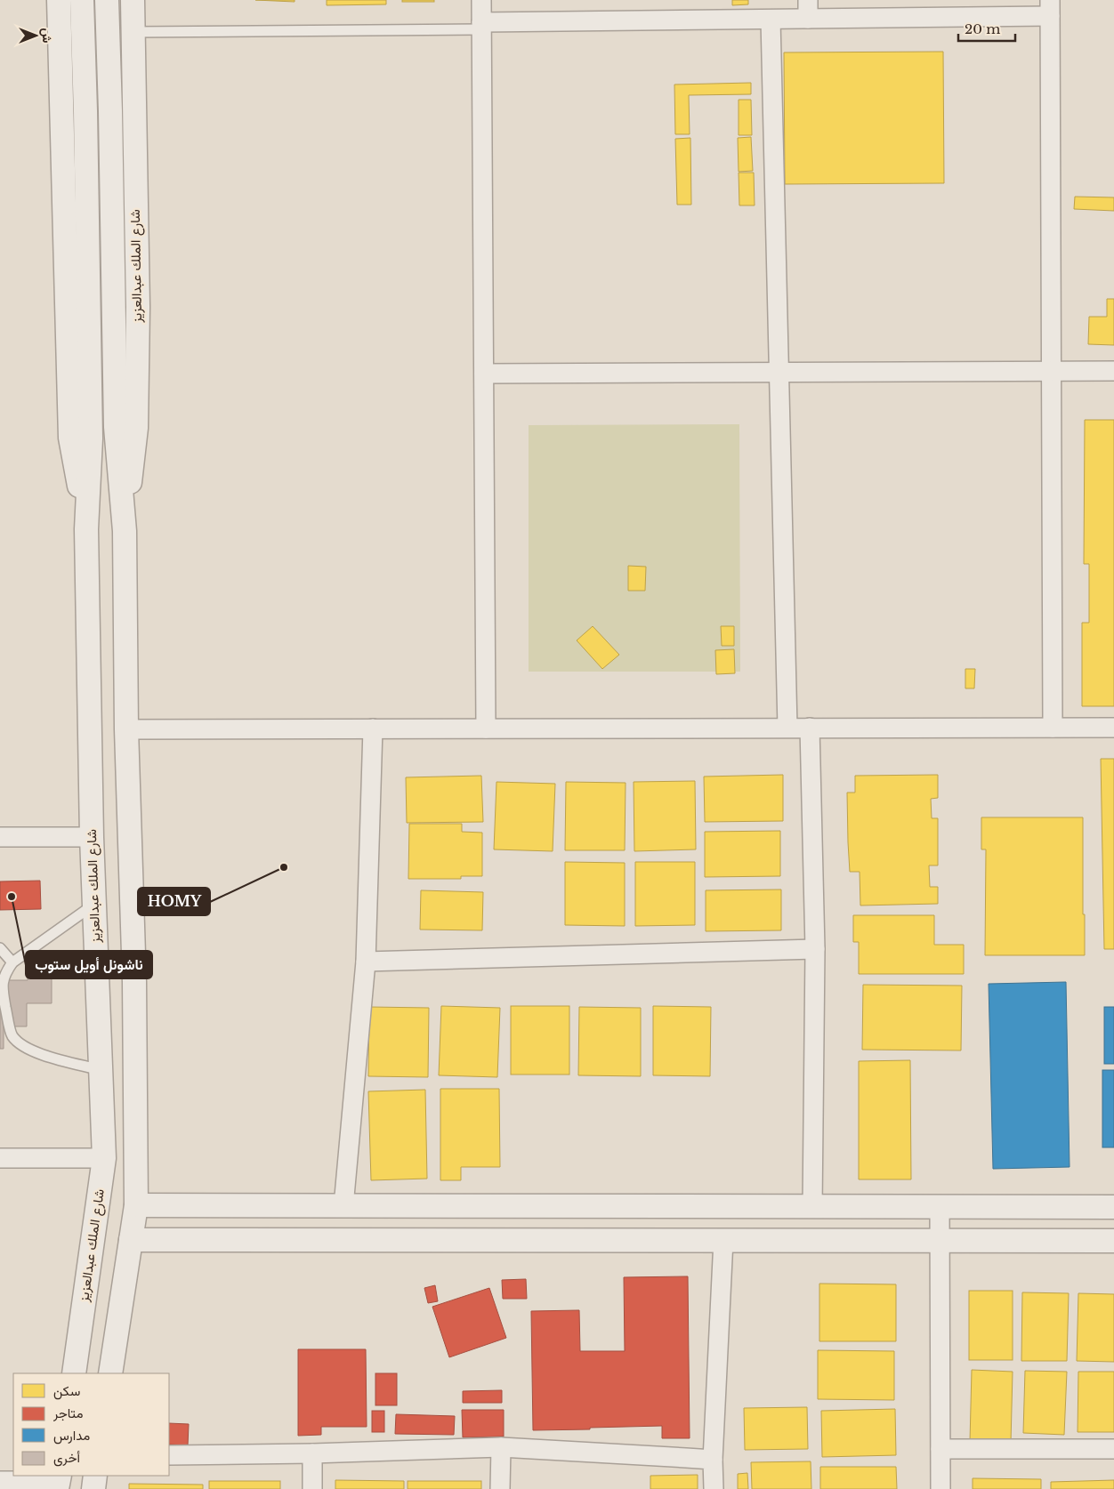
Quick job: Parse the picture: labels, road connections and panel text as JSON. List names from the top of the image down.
{
  "streets": {
    "street": ["شارع الملك عبدالعزيز"]
  },
  "places": ["HOMY", "ناشونل أويل ستوب"],
  "legend": [
    "سكن",
    "متاجر",
    "مدارس",
    "أخرى"
  ],
  "scale_bar": "20 m",
  "north": "right"
}
